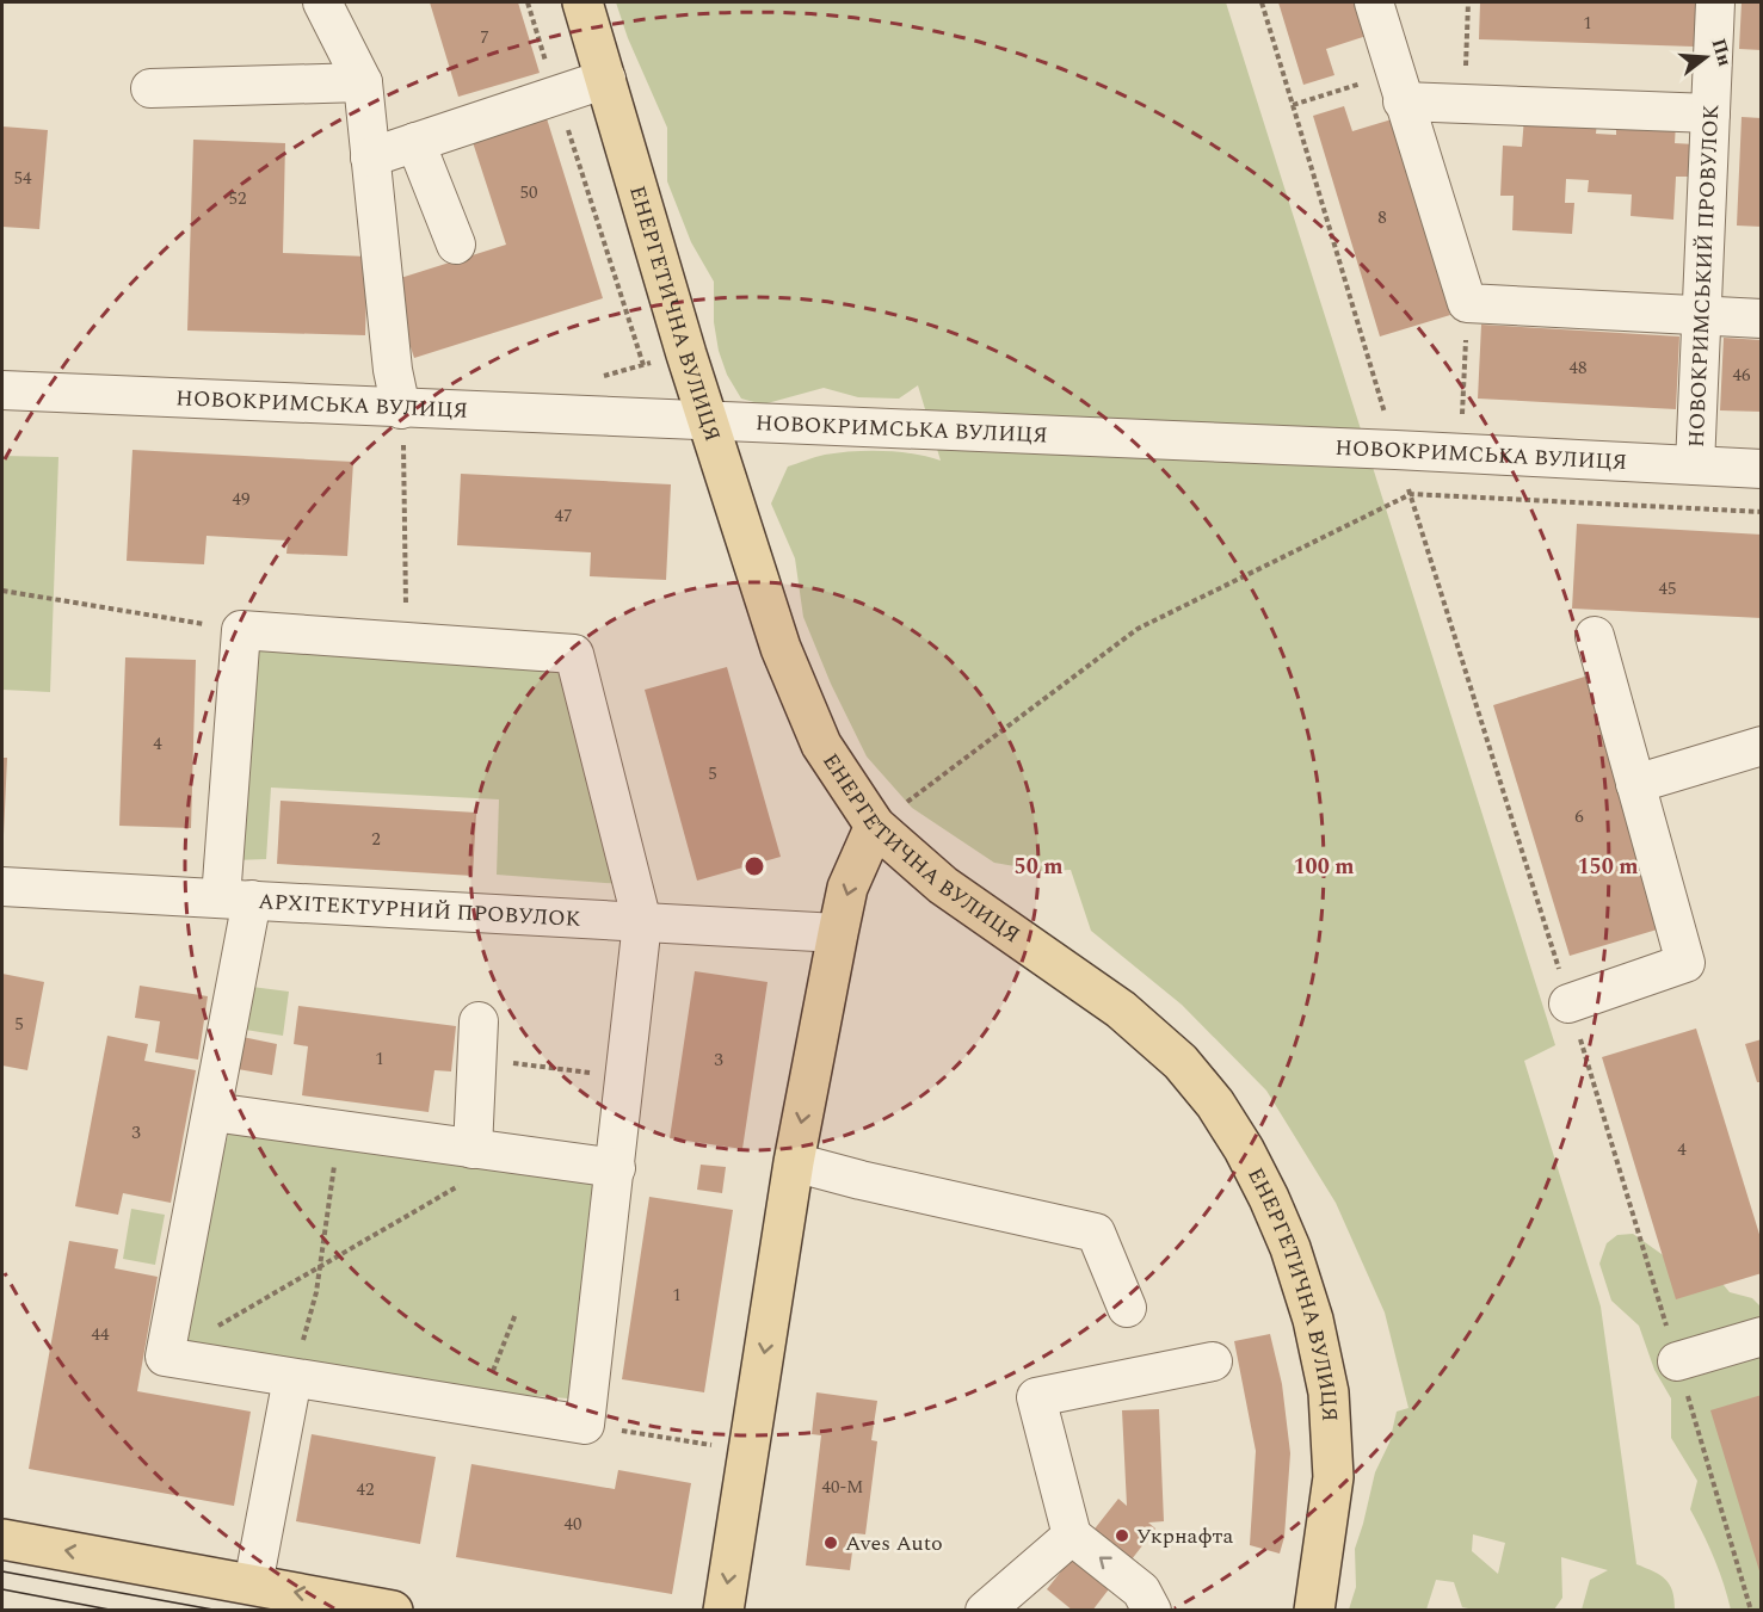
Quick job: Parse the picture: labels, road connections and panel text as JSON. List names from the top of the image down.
{
  "streets": {
    "main road": ["ЕНЕРГЕТИЧНА ВУЛИЦЯ"],
    "street": ["НОВОКРИМСЬКИЙ ПРОВУЛОК", "НОВОКРИМСЬКА ВУЛИЦЯ", "АРХІТЕКТУРНИЙ ПРОВУЛОК"]
  },
  "crossings": [
    ["НОВОКРИМСЬКИЙ ПРОВУЛОК", "НОВОКРИМСЬКА ВУЛИЦЯ"],
    ["ЕНЕРГЕТИЧНА ВУЛИЦЯ", "НОВОКРИМСЬКА ВУЛИЦЯ"]
  ],
  "places": ["Укрнафта", "Aves Auto"],
  "house_numbers": [
    "1",
    "7",
    "54",
    "50",
    "52",
    "8",
    "48",
    "46",
    "49",
    "47",
    "45",
    "4",
    "5",
    "6",
    "2",
    "5",
    "1",
    "3",
    "3",
    "4",
    "1",
    "44",
    "40-М",
    "42",
    "40"
  ],
  "north": "right",
  "rings": ["50 m", "100 m", "150 m"]
}
